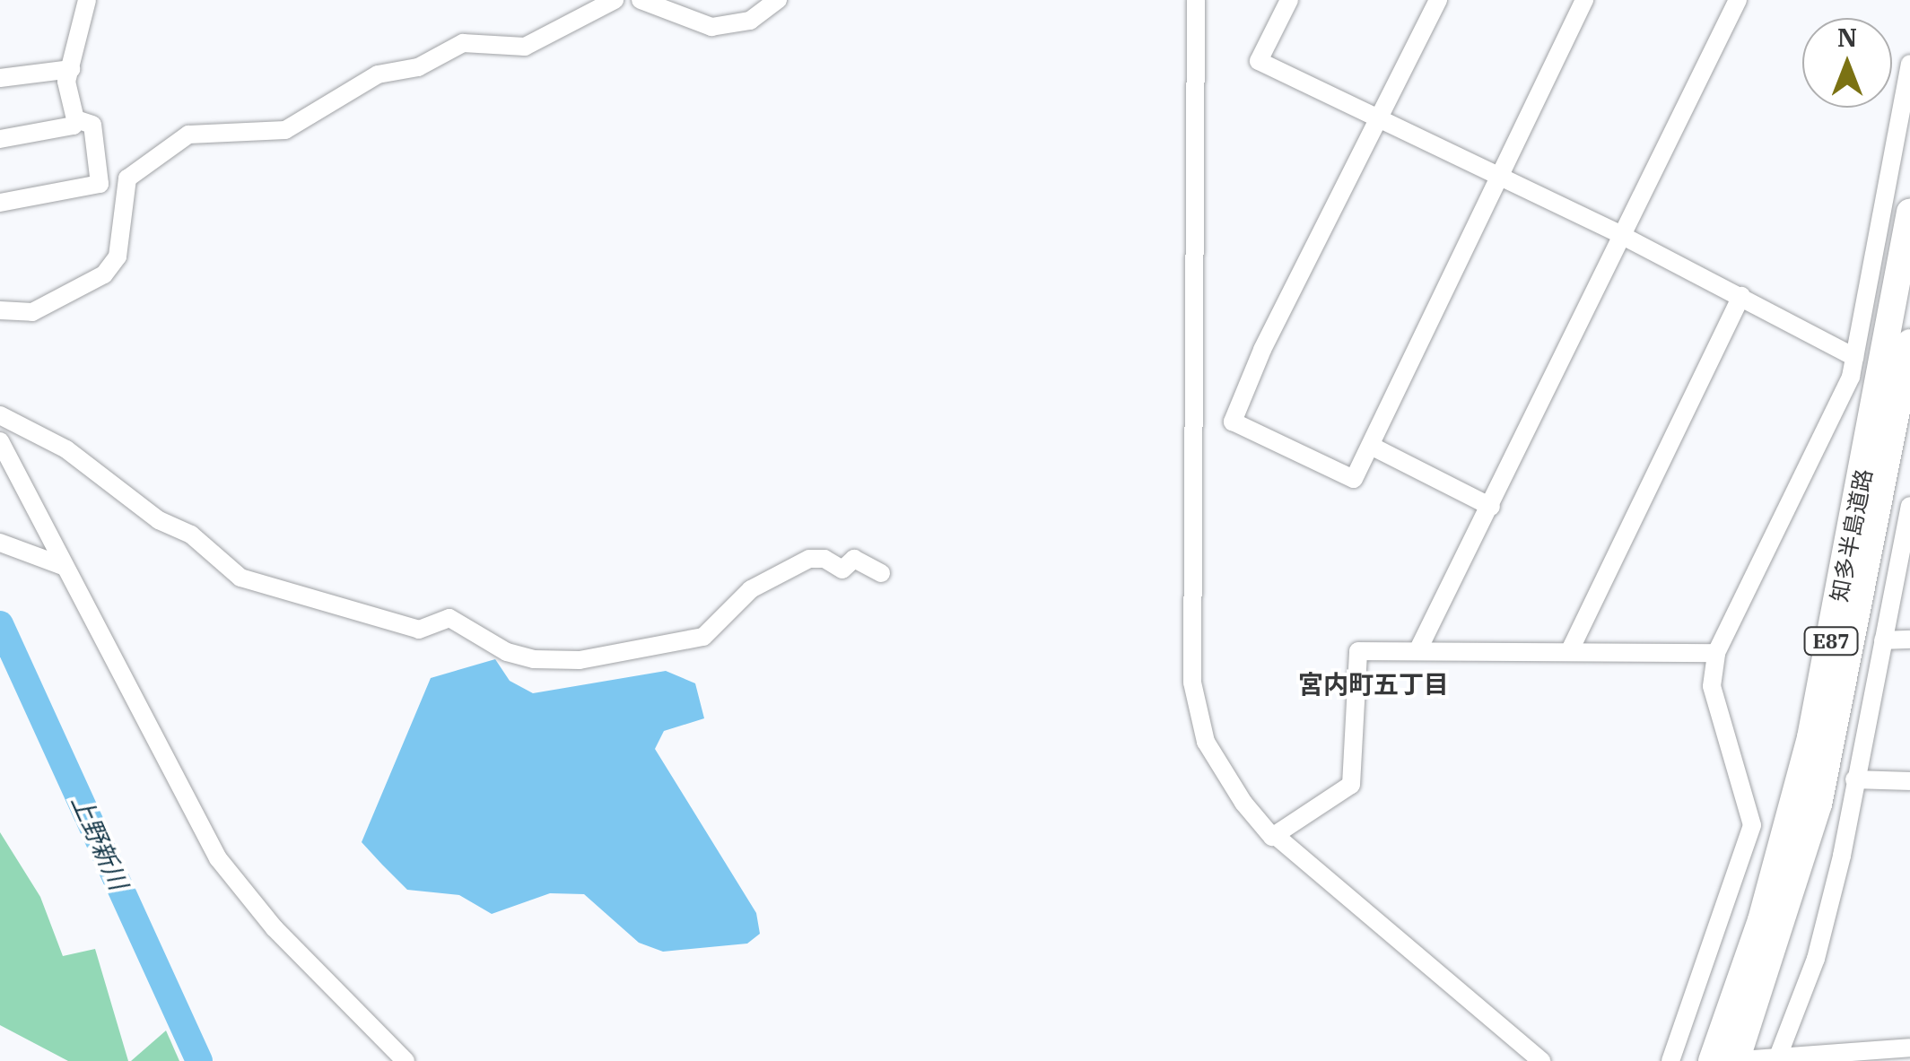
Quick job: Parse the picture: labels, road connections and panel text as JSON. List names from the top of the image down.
{
  "streets": {
    "highway": ["知多半島道路", "E87"]
  },
  "districts": ["宮内町五丁目"],
  "water": ["上野新川"],
  "north": "top"
}
